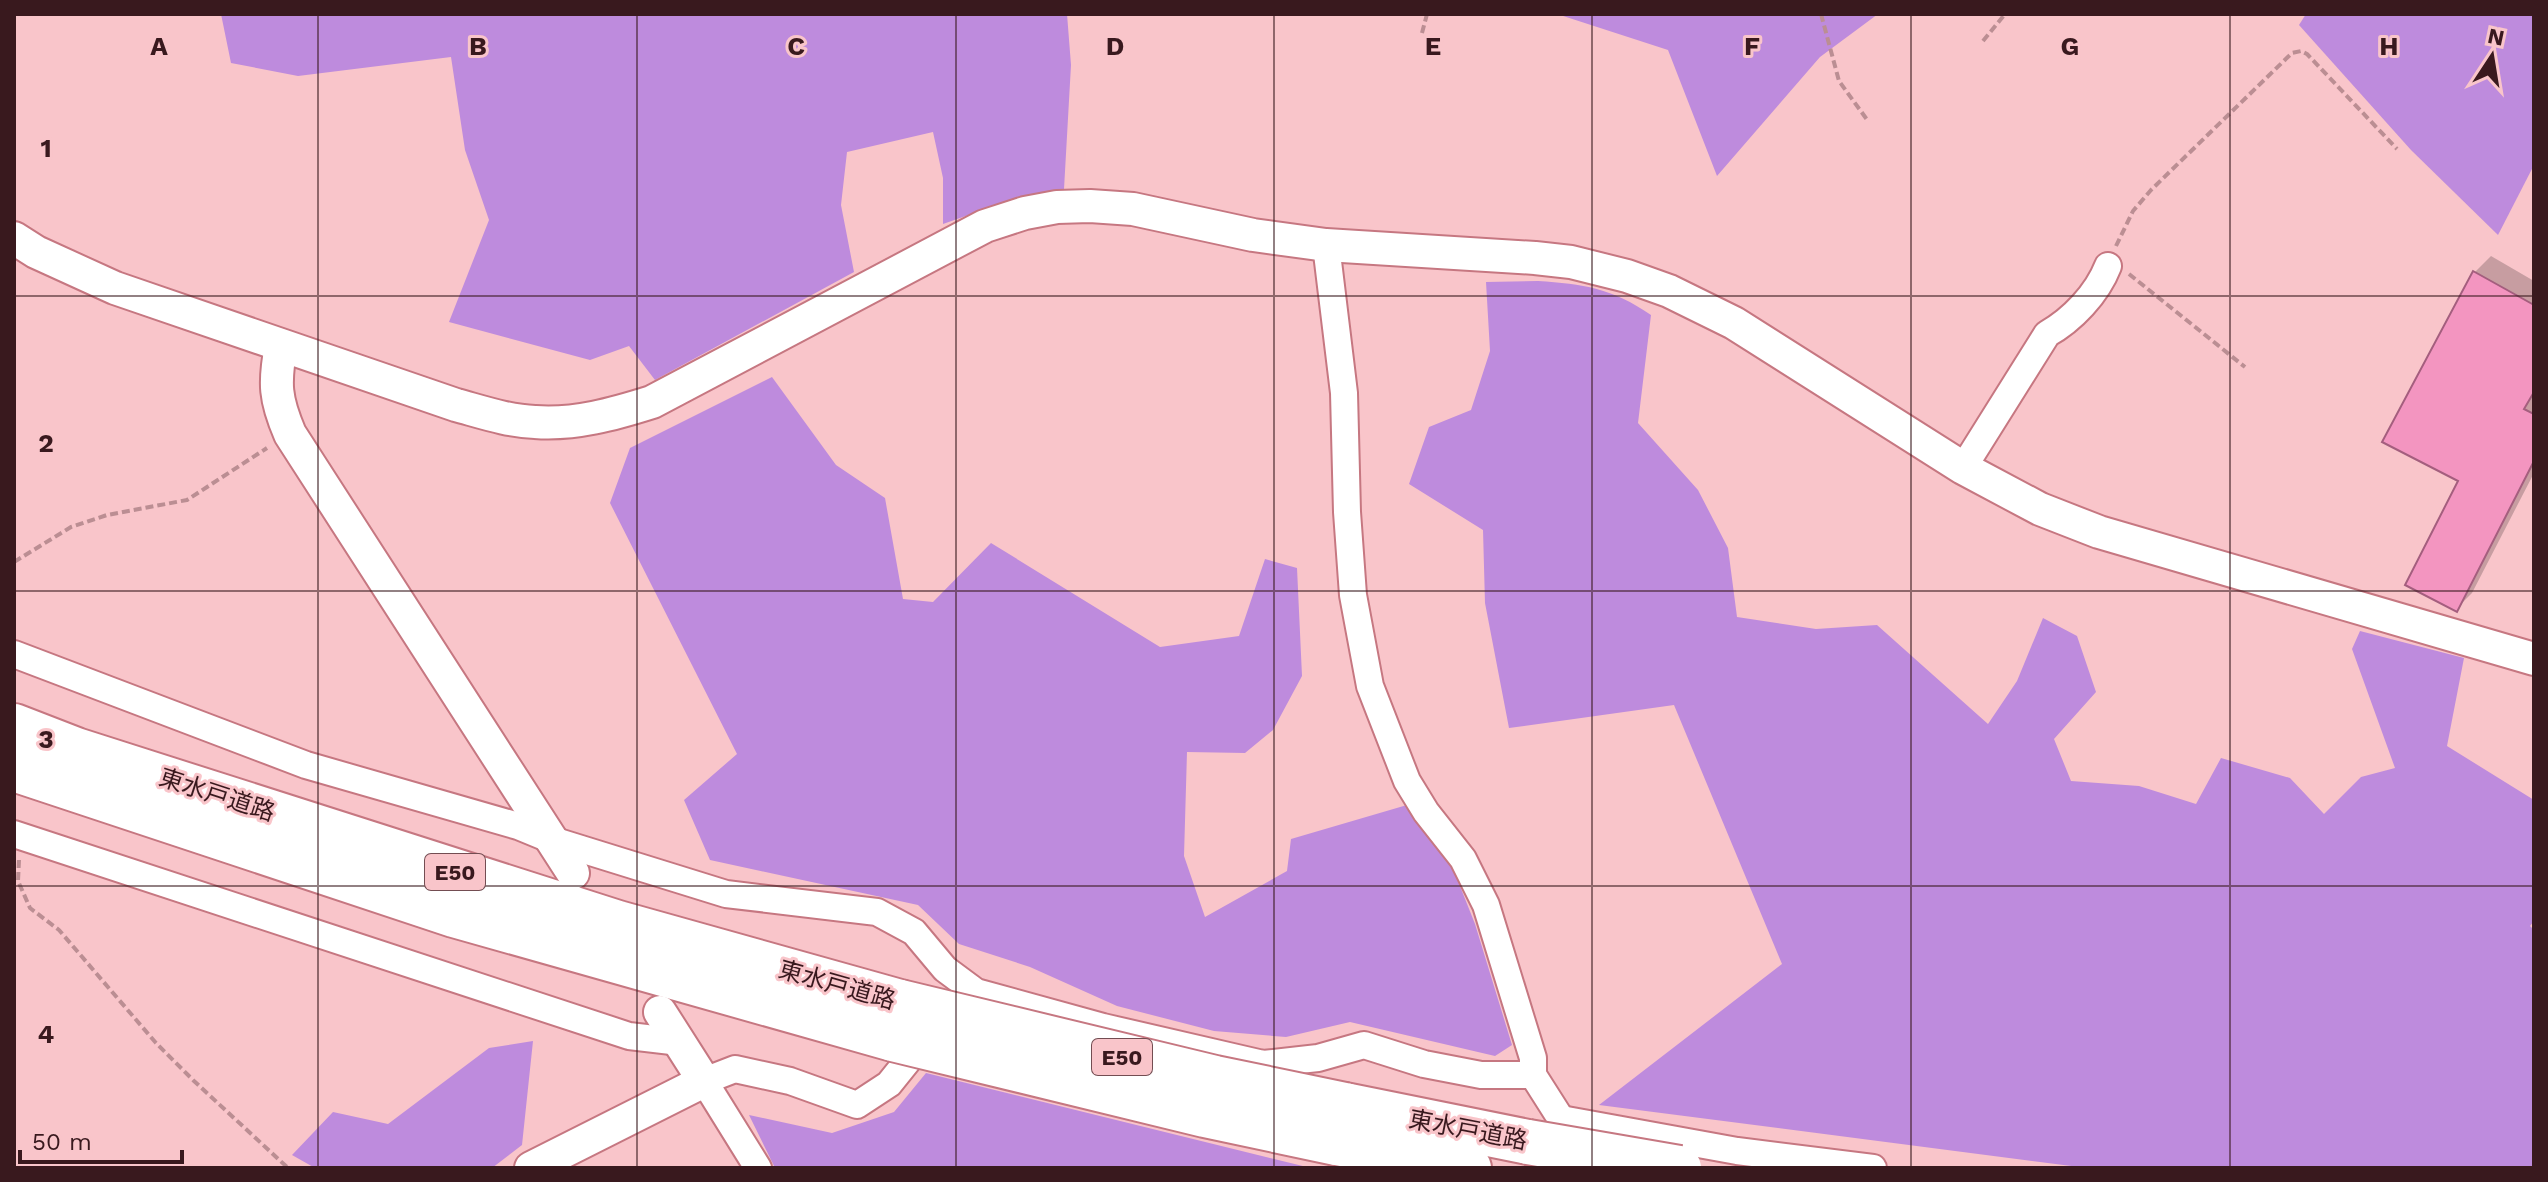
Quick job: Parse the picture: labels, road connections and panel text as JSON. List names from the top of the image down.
{
  "streets": {
    "highway": ["東水戸道路", "E50"]
  },
  "scale_bar": "50 m",
  "north": "top",
  "grid": {
    "columns": [
      "A",
      "B",
      "C",
      "D",
      "E",
      "F",
      "G",
      "H"
    ],
    "rows": [
      "1",
      "2",
      "3",
      "4"
    ]
  }
}
